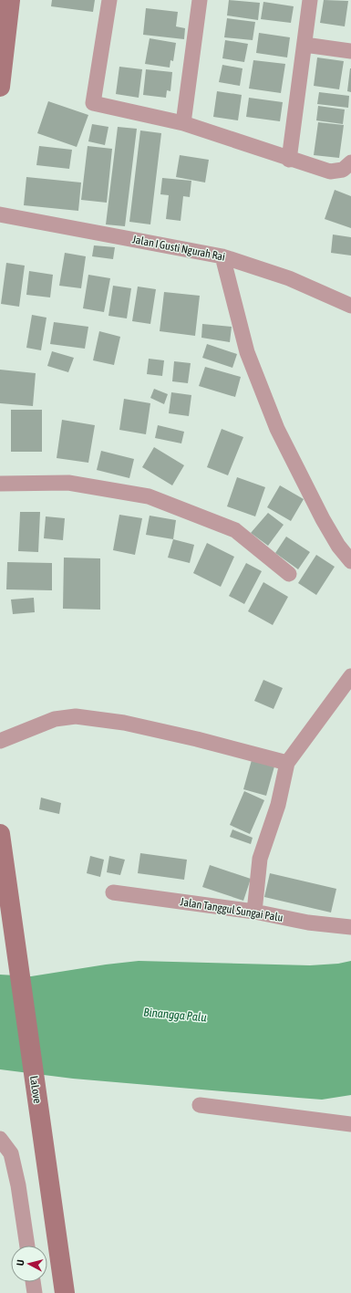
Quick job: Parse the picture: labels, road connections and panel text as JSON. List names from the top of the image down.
{
  "streets": {
    "street": ["Jalan I Gusti Ngurah Rai", "Jalan Tanggul Sungai Palu", "LaLove"]
  },
  "water": ["Binangga Palu"],
  "north": "left"
}
